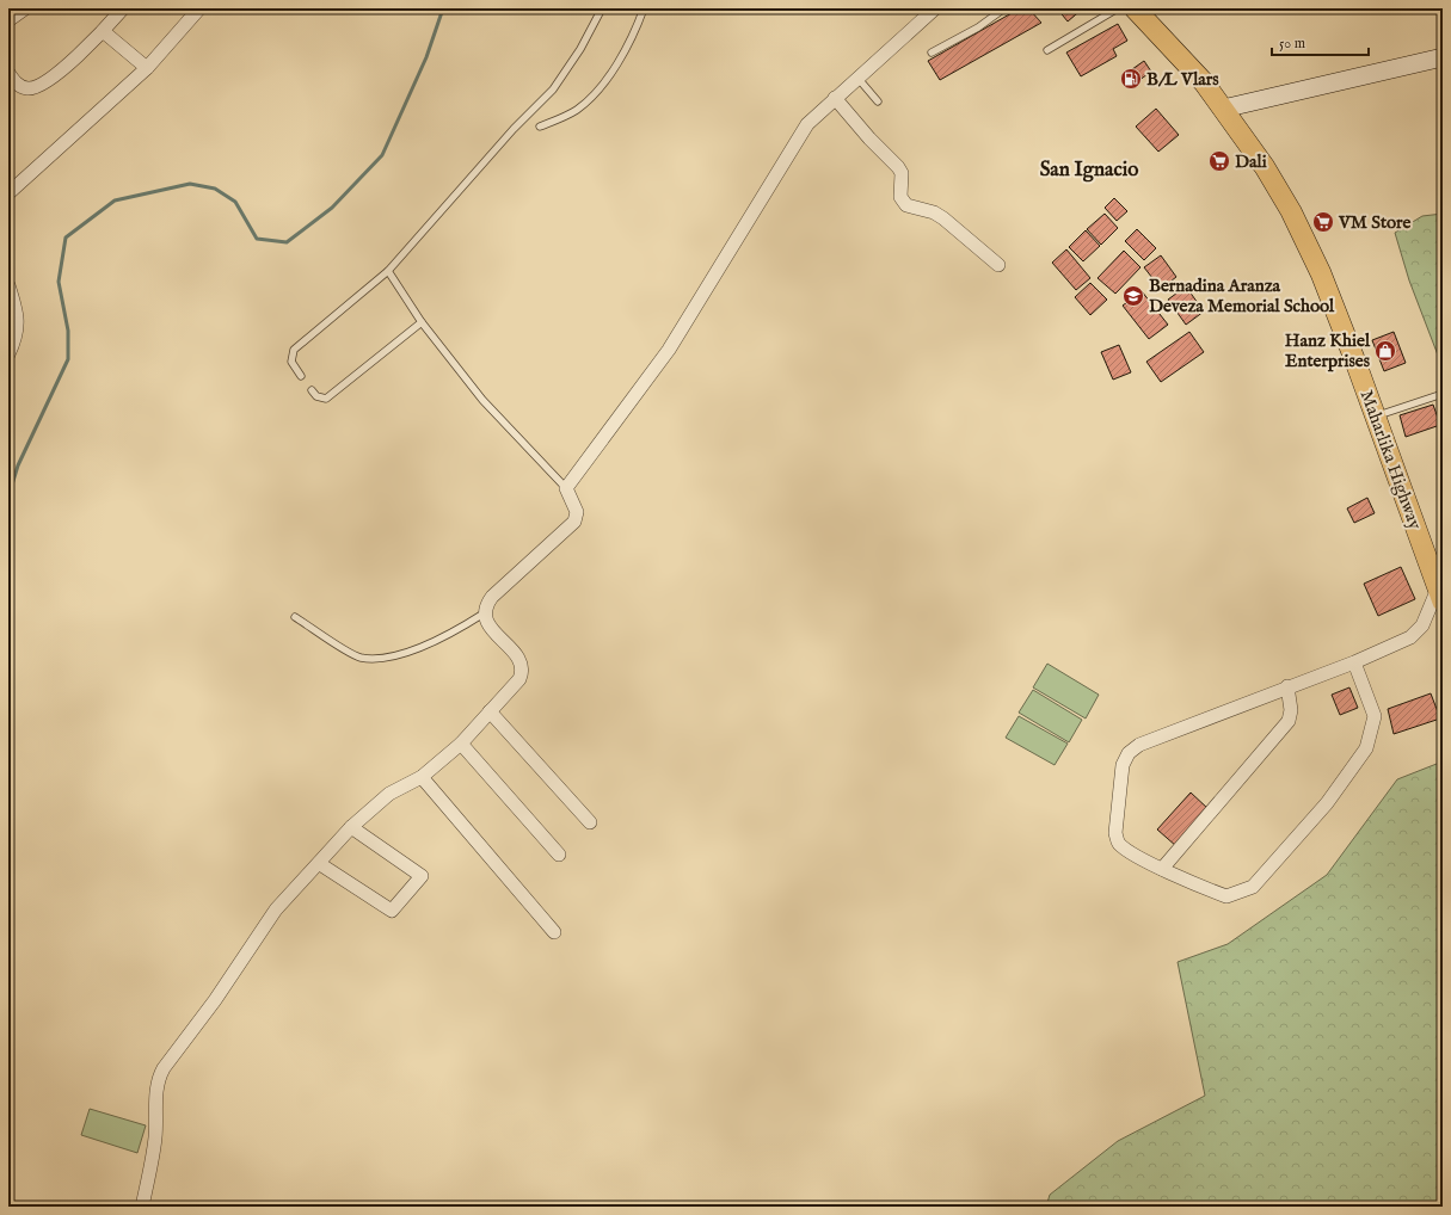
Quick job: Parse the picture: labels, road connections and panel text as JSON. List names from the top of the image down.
{
  "streets": {
    "main road": ["Maharlika Highway"]
  },
  "districts": ["San Ignacio"],
  "places": {
    "fuel station": ["B/L Vlars"],
    "supermarket": ["Dali", "VM Store"],
    "school or university": ["Bernadina Aranza Deveza Memorial School"],
    "shop": ["Hanz Khiel Enterprises"]
  },
  "scale_bar": "50 m"
}
